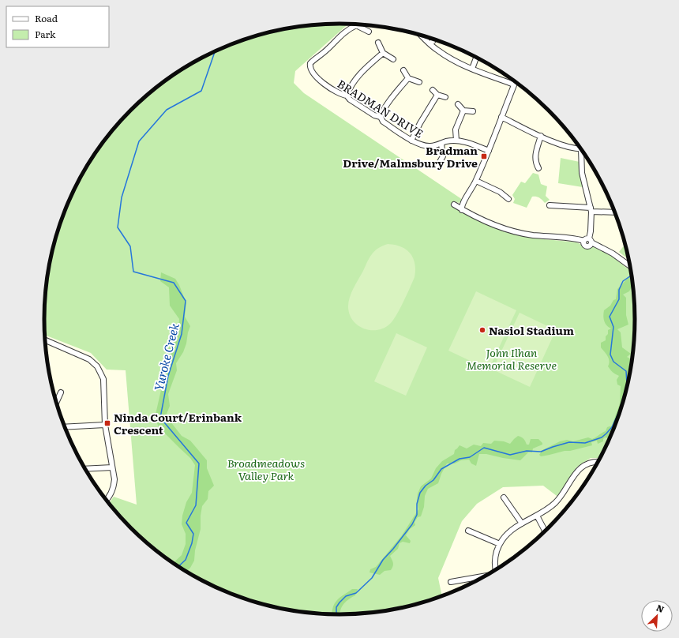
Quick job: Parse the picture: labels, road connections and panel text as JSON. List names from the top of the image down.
{
  "streets": {
    "street": ["BRADMAN DRIVE"]
  },
  "water": ["Yuroke Creek"],
  "parks": ["John Ilhan Memorial Reserve", "Broadmeadows Valley Park"],
  "places": {
    "transit": ["Bradman Drive/Malmsbury Drive", "Ninda Court/Erinbank Crescent"],
    "other": ["Nasiol Stadium"]
  },
  "legend": ["Road", "Park"],
  "north": "top right"
}
